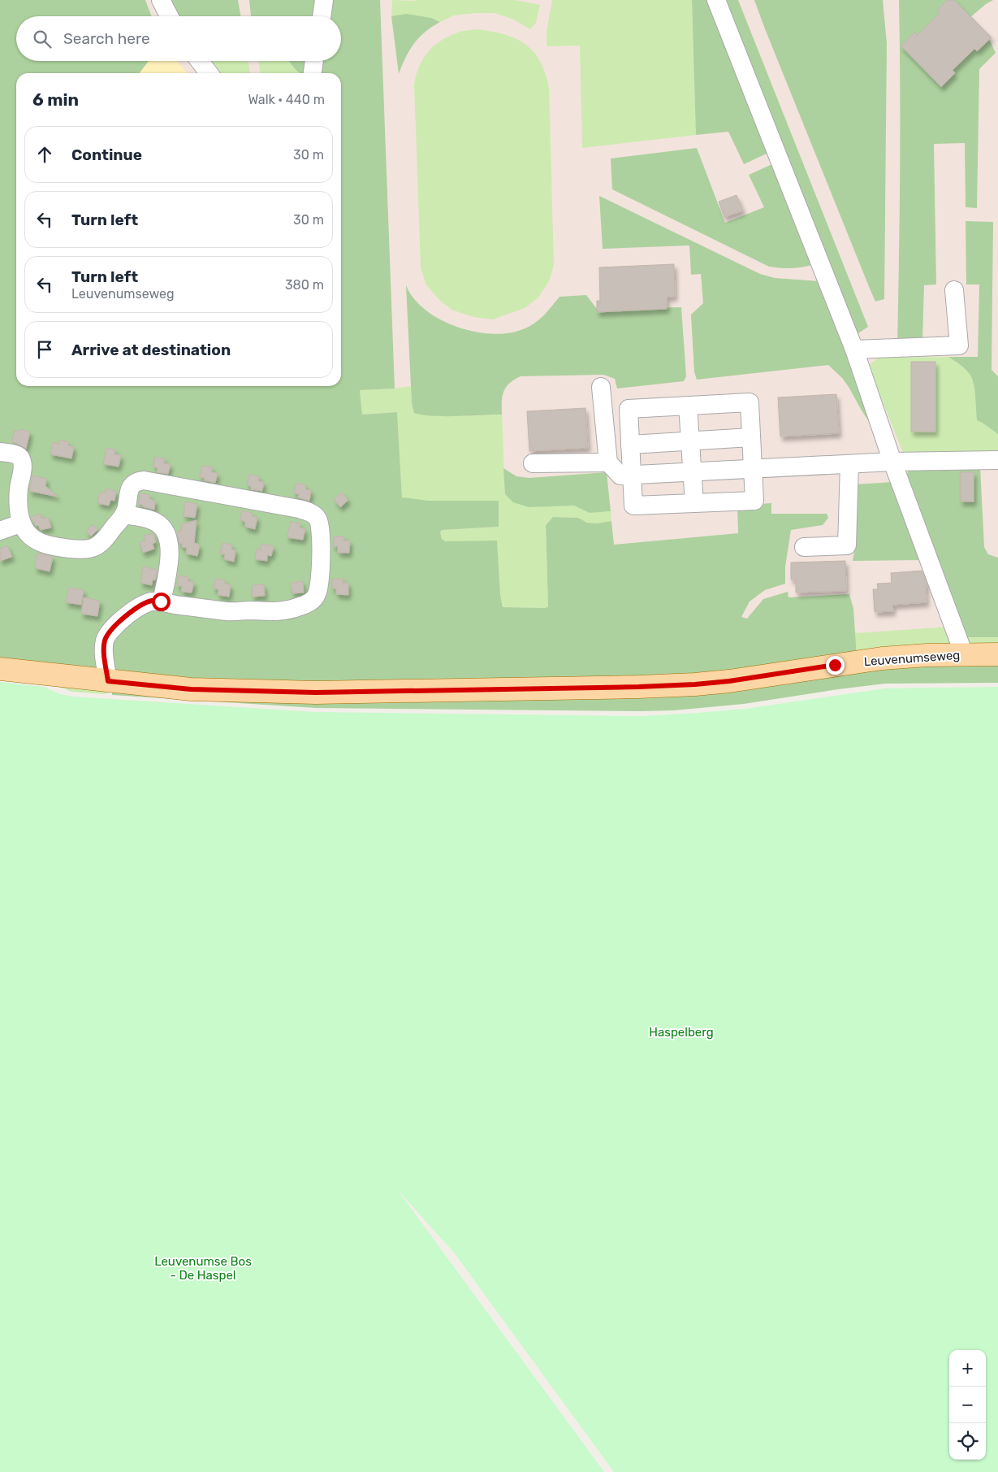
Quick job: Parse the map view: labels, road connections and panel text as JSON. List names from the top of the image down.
{
  "streets": {
    "main road": ["Leuvenumseweg"]
  },
  "parks": ["Haspelberg", "Leuvenumse Bos - De Haspel"],
  "page": {
    "search": "Search here",
    "heading": ["6 min", "Walk · 440 m"],
    "list": [
      ["Continue", "30 m"],
      ["Turn left", "30 m"],
      ["Turn left", "Leuvenumseweg", "380 m"],
      "Arrive at destination"
    ],
    "map_buttons": ["+", "−"]
  }
}
